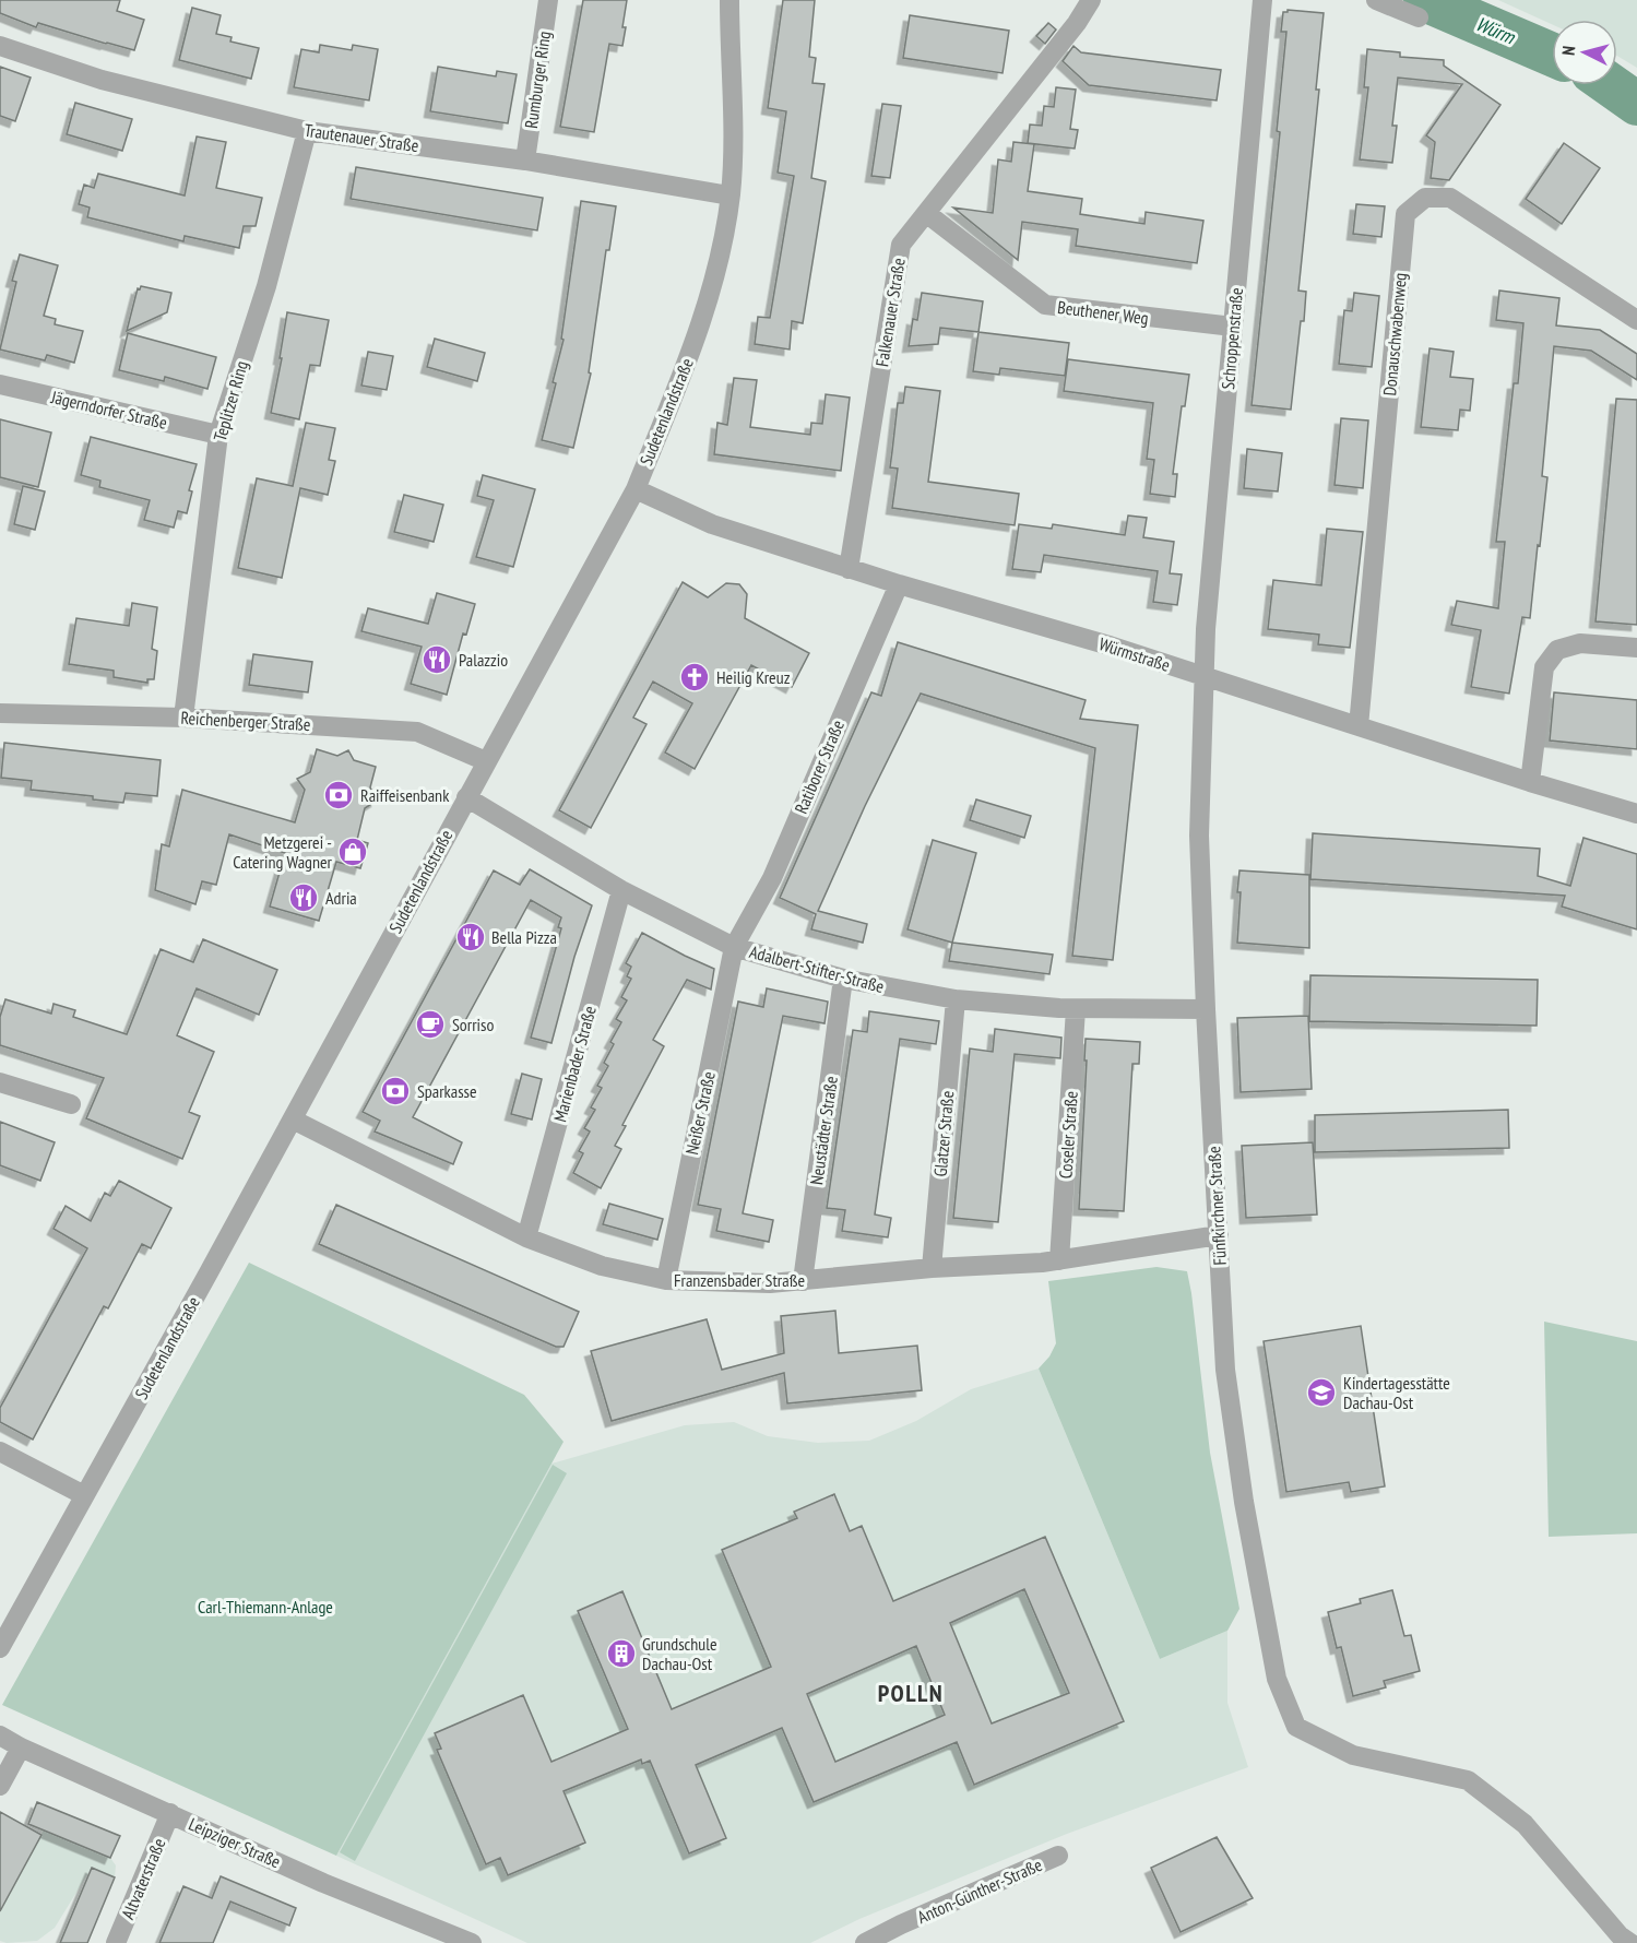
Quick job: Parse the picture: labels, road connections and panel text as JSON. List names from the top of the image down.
{
  "streets": {
    "street": [
      "Rumburger Ring",
      "Trautenauer Straße",
      "Falkenauer Straße",
      "Beuthener Weg",
      "Donauschwabenweg",
      "Schroppenstraße",
      "Teplitzer Ring",
      "Jägerndorfer Straße",
      "Sudetenlandstraße",
      "Würmstraße",
      "Reichenberger Straße",
      "Ratiborer Straße",
      "Adalbert-Stifter-Straße",
      "Marienbader Straße",
      "Neißer Straße",
      "Neustädter Straße",
      "Glatzer Straße",
      "Coseler Straße",
      "Fünfkirchner Straße",
      "Franzensbader Straße",
      "Leipziger Straße",
      "Altvaterstraße",
      "Anton-Günther-Straße"
    ]
  },
  "crossings": [
    ["Rumburger Ring", "Trautenauer Straße"],
    ["Trautenauer Straße", "Teplitzer Ring"],
    ["Trautenauer Straße", "Sudetenlandstraße"],
    ["Falkenauer Straße", "Beuthener Weg"],
    ["Falkenauer Straße", "Würmstraße"],
    ["Beuthener Weg", "Schroppenstraße"],
    ["Donauschwabenweg", "Würmstraße"],
    ["Schroppenstraße", "Würmstraße"],
    ["Schroppenstraße", "Fünfkirchner Straße"],
    ["Teplitzer Ring", "Jägerndorfer Straße"],
    ["Teplitzer Ring", "Reichenberger Straße"],
    ["Sudetenlandstraße", "Würmstraße"],
    ["Sudetenlandstraße", "Reichenberger Straße"],
    ["Sudetenlandstraße", "Adalbert-Stifter-Straße"],
    ["Sudetenlandstraße", "Franzensbader Straße"],
    ["Würmstraße", "Ratiborer Straße"],
    ["Würmstraße", "Fünfkirchner Straße"],
    ["Ratiborer Straße", "Adalbert-Stifter-Straße"],
    ["Ratiborer Straße", "Neißer Straße"],
    ["Adalbert-Stifter-Straße", "Marienbader Straße"],
    ["Adalbert-Stifter-Straße", "Neißer Straße"],
    ["Adalbert-Stifter-Straße", "Neustädter Straße"],
    ["Adalbert-Stifter-Straße", "Glatzer Straße"],
    ["Adalbert-Stifter-Straße", "Coseler Straße"],
    ["Adalbert-Stifter-Straße", "Fünfkirchner Straße"],
    ["Marienbader Straße", "Franzensbader Straße"],
    ["Neißer Straße", "Franzensbader Straße"],
    ["Neustädter Straße", "Franzensbader Straße"],
    ["Glatzer Straße", "Franzensbader Straße"],
    ["Coseler Straße", "Franzensbader Straße"],
    ["Fünfkirchner Straße", "Franzensbader Straße"],
    ["Leipziger Straße", "Altvaterstraße"]
  ],
  "districts": ["POLLN"],
  "water": ["Würm"],
  "parks": ["Carl-Thiemann-Anlage"],
  "places": {
    "restaurant": ["Palazzio", "Adria", "Bella Pizza"],
    "church": ["Heilig Kreuz"],
    "bank": ["Raiffeisenbank", "Sparkasse"],
    "shop": ["Metzgerei - Catering Wagner"],
    "cafe": ["Sorriso"],
    "school or university": ["Kindertagesstätte Dachau-Ost"],
    "building": ["Grundschule Dachau-Ost"]
  },
  "north": "left"
}
